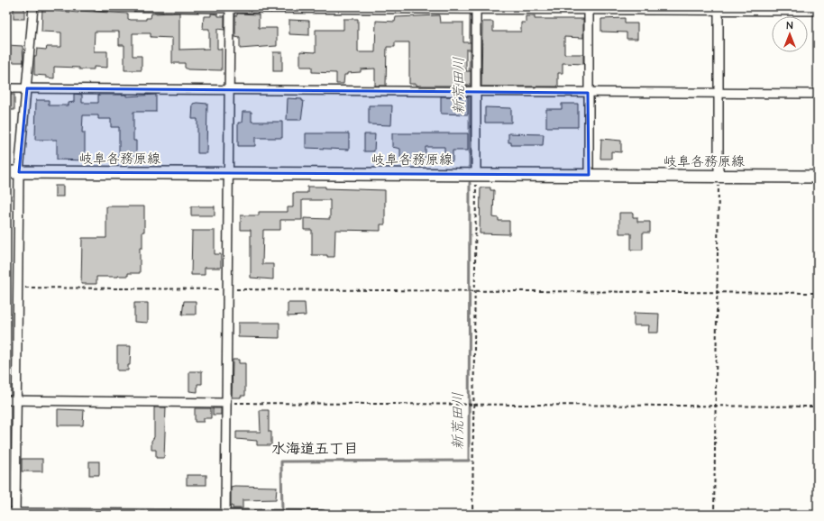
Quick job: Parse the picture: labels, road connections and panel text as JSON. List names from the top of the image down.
{
  "streets": {
    "main road": ["岐阜各務原線"]
  },
  "districts": ["水海道五丁目"],
  "water": ["新荒田川"],
  "north": "top"
}
